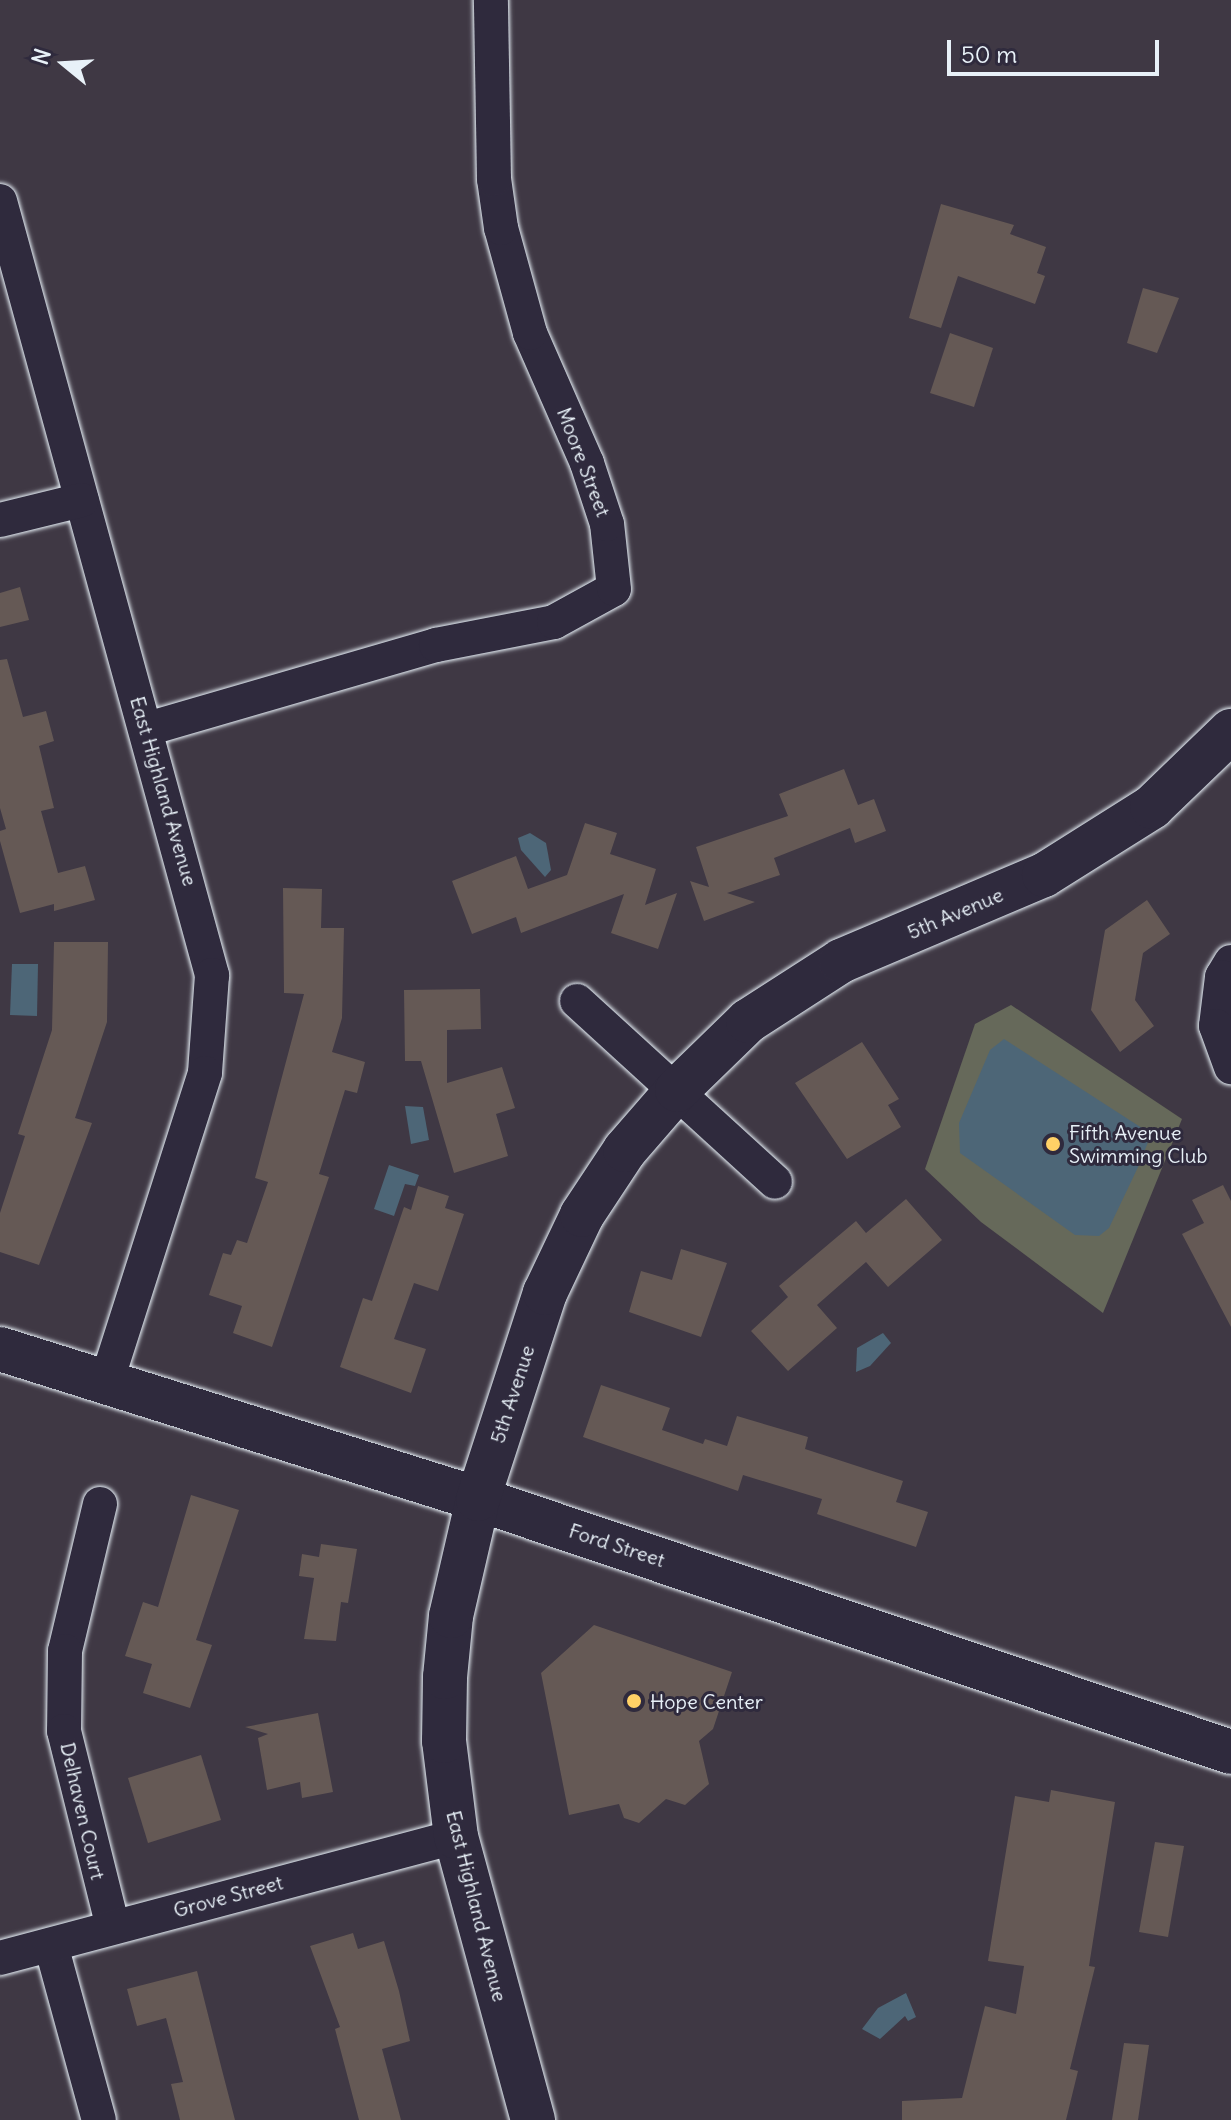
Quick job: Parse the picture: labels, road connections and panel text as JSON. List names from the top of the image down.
{
  "streets": {
    "main road": ["East Highland Avenue", "5th Avenue", "Ford Street"],
    "street": ["Moore Street", "Delhaven Court", "Grove Street"]
  },
  "crossings": [
    ["Moore Street", "East Highland Avenue"],
    ["East Highland Avenue", "5th Avenue"],
    ["East Highland Avenue", "Ford Street"],
    ["East Highland Avenue", "Grove Street"],
    ["5th Avenue", "Ford Street"],
    ["Delhaven Court", "Grove Street"]
  ],
  "places": ["Fifth Avenue Swimming Club", "Hope Center"],
  "scale_bar": "50 m",
  "north": "left"
}
